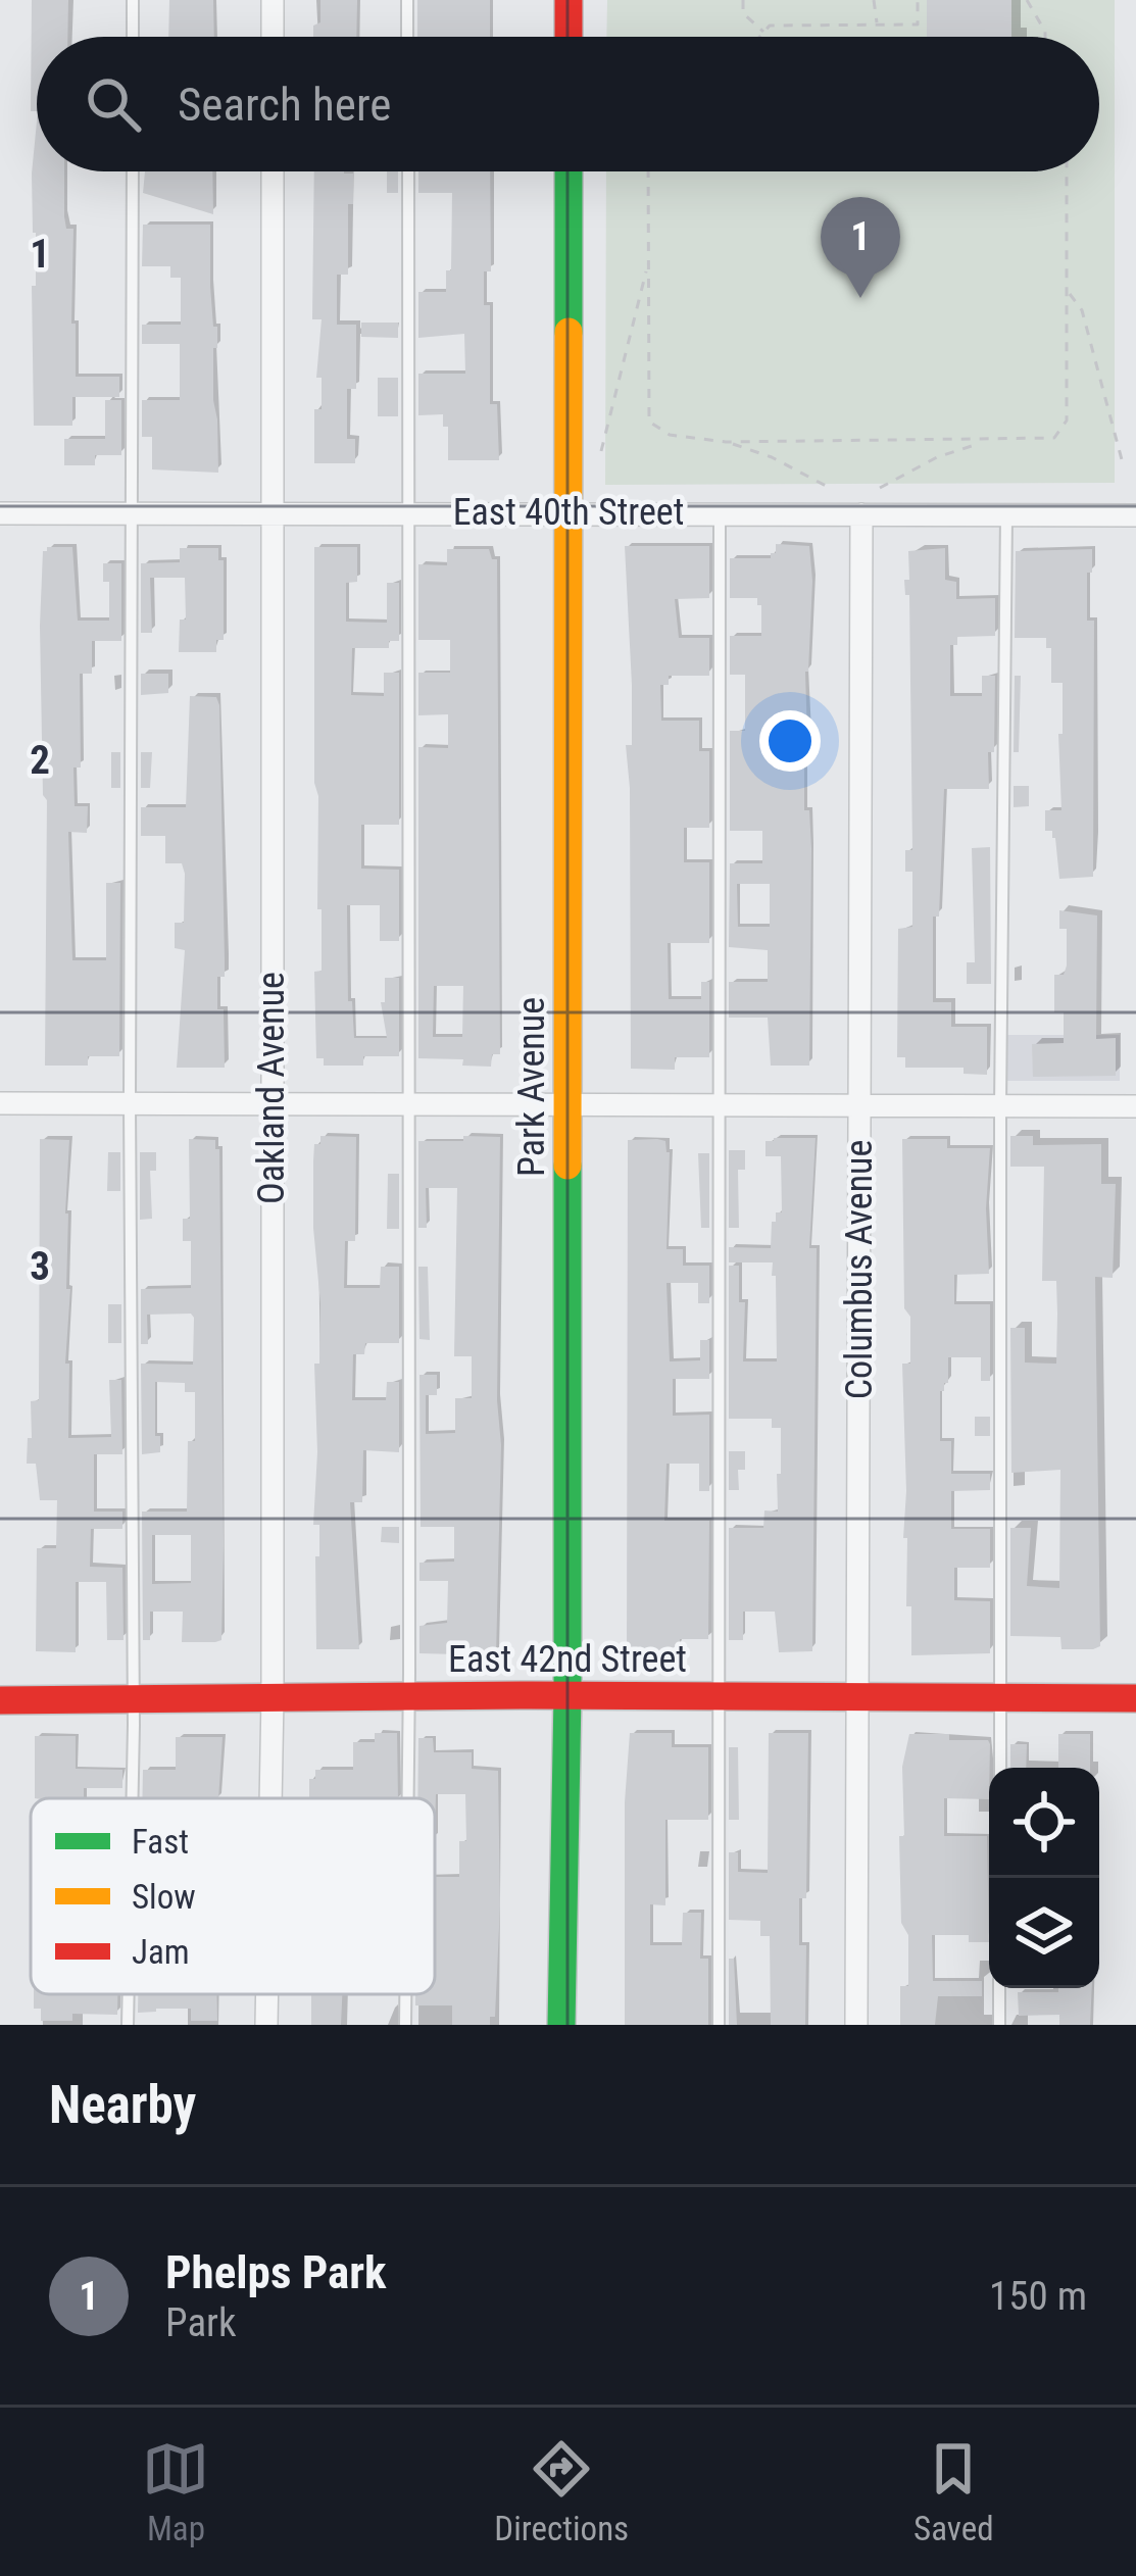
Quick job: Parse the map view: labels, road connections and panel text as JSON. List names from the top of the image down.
{
  "streets": {
    "street": [
      "East 40th Street",
      "Park Avenue",
      "Oakland Avenue",
      "Columbus Avenue",
      "East 42nd Street"
    ]
  },
  "crossings": [
    ["East 40th Street", "Park Avenue"],
    ["East 40th Street", "Oakland Avenue"],
    ["East 40th Street", "Columbus Avenue"],
    ["Park Avenue", "East 42nd Street"],
    ["Oakland Avenue", "East 42nd Street"],
    ["Columbus Avenue", "East 42nd Street"]
  ],
  "legend": ["Fast", "Slow", "Jam"],
  "page": {
    "search": "Search here",
    "pins": "1",
    "heading": "Nearby",
    "list": [
      {
        "mark": "1",
        "name": "Phelps Park",
        "note": "Park",
        "value": "150 m"
      }
    ],
    "nav": ["Map", "Directions", "Saved"]
  },
  "grid": {
    "rows": ["1", "2", "3"]
  }
}
